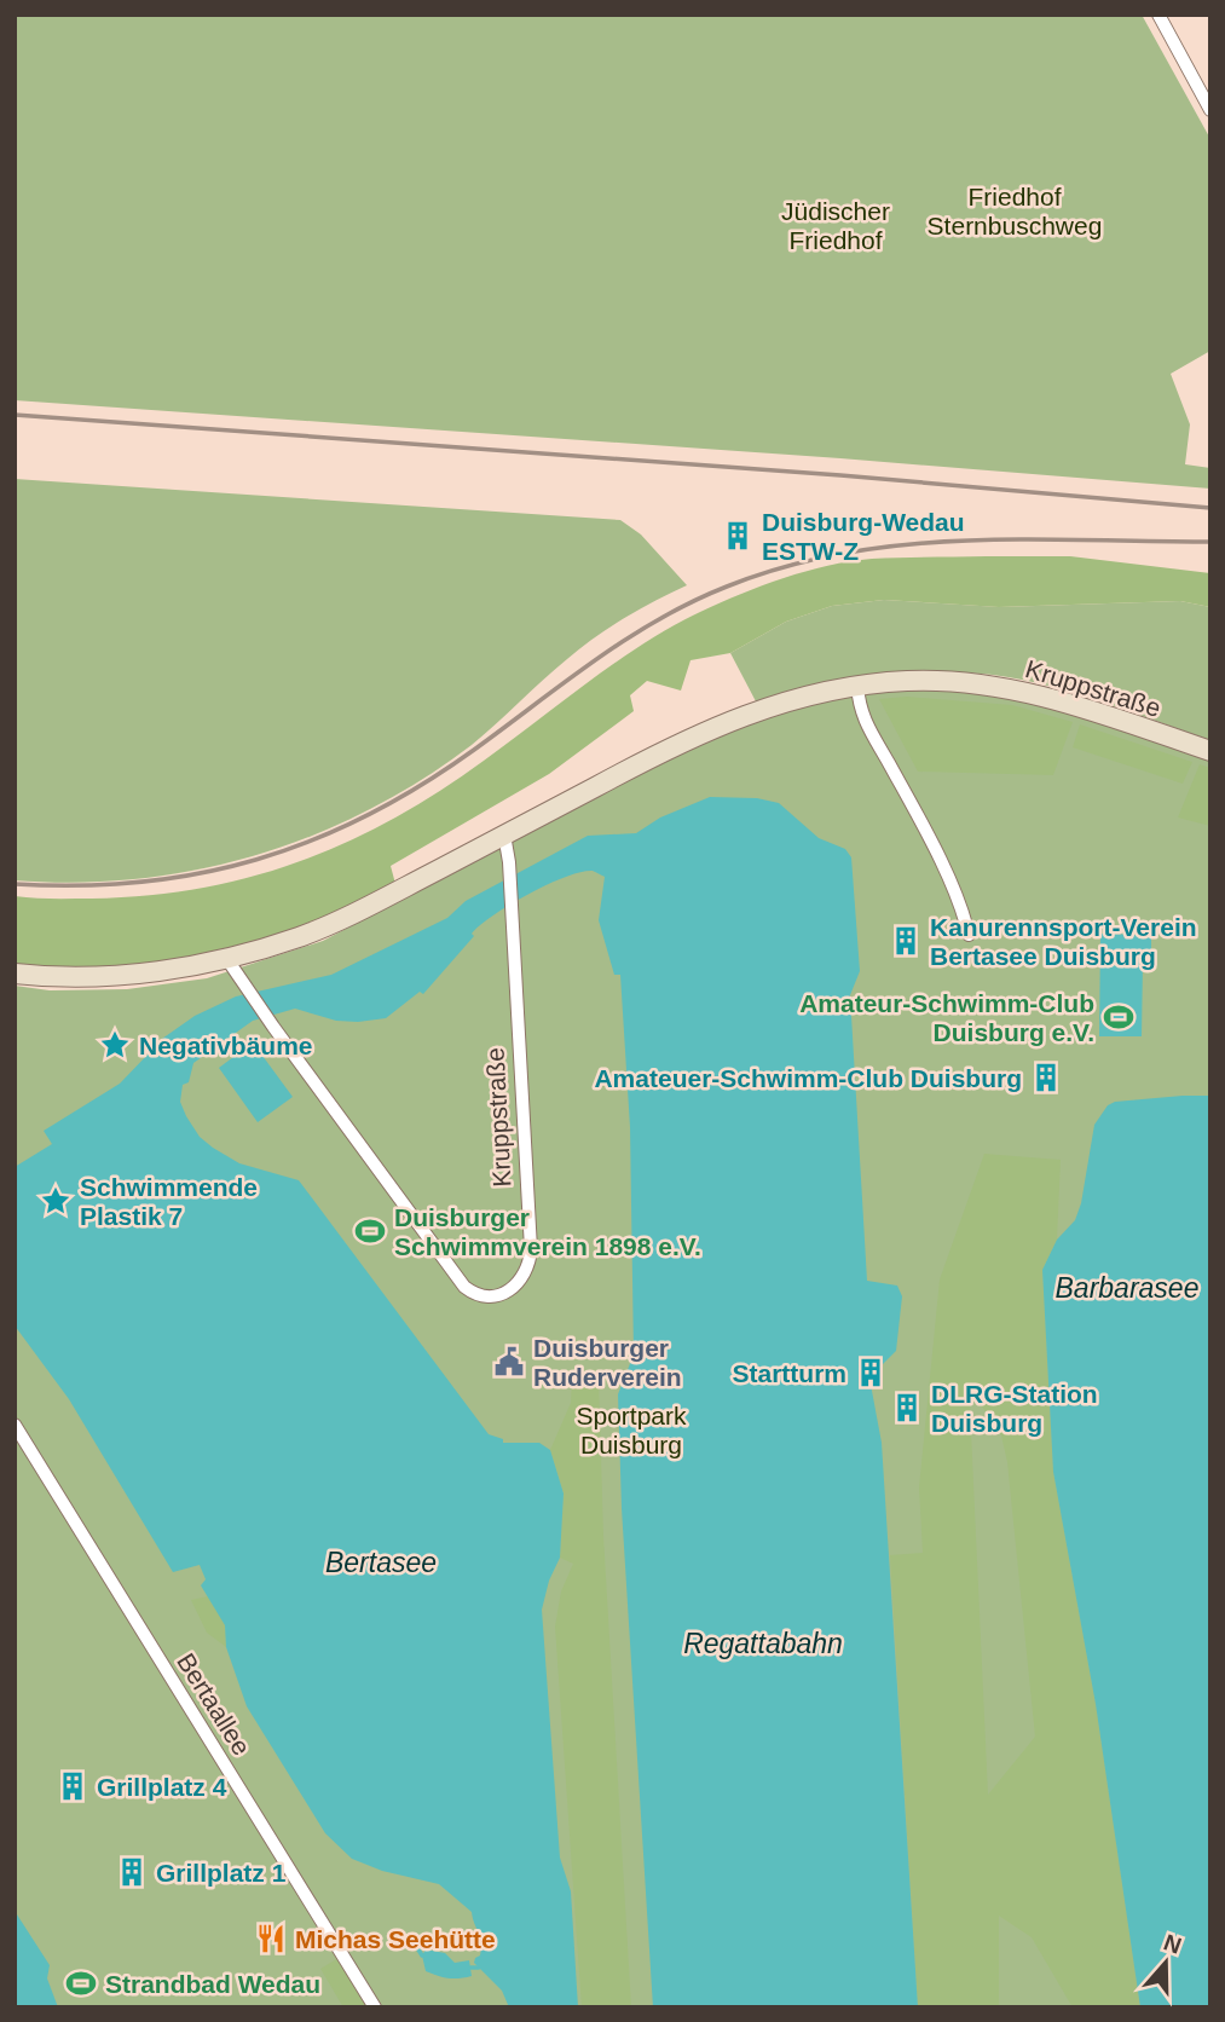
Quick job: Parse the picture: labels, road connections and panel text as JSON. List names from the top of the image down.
{
  "streets": {
    "street": ["Kruppstraße", "Bertaallee"]
  },
  "water": ["Barbarasee", "Bertasee", "Regattabahn"],
  "parks": ["Friedhof Sternbuschweg", "Jüdischer Friedhof", "Sportpark Duisburg"],
  "places": {
    "building": [
      "Duisburg-Wedau ESTW-Z",
      "Kanurennsport-Verein Bertasee Duisburg",
      "Amateuer-Schwimm-Club Duisburg",
      "Startturm",
      "DLRG-Station Duisburg",
      "Grillplatz 4",
      "Grillplatz 1"
    ],
    "sports": ["Amateur-Schwimm-Club Duisburg e.V.", "Duisburger Schwimmverein 1898 e.V.", "Strandbad Wedau"],
    "place": ["Negativbäume", "Schwimmende Plastik 7"],
    "public building": ["Duisburger Ruderverein"],
    "restaurant": ["Michas Seehütte"]
  },
  "north": "top"
}
